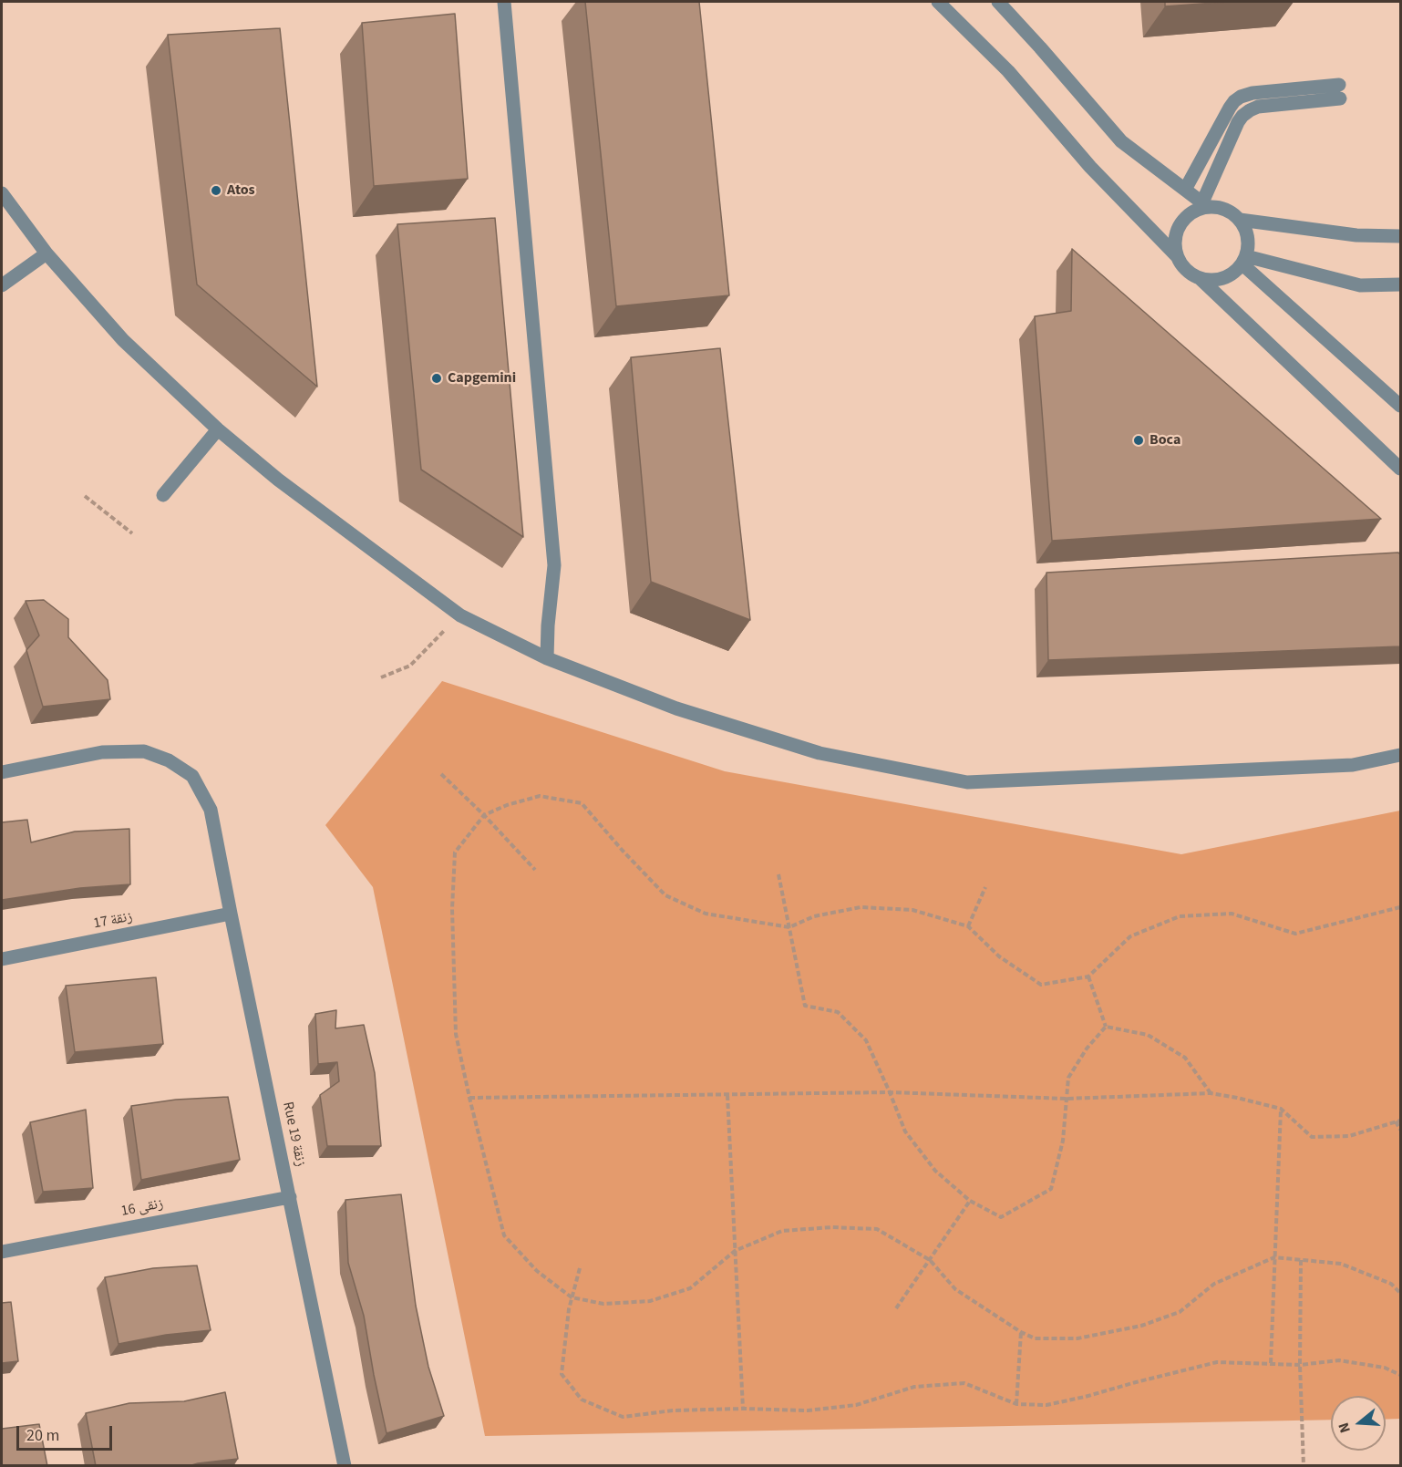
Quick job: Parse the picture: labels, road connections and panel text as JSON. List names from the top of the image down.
{
  "streets": {
    "street": ["زنقة 17", "Rue 19 زنقة", "زنقى 16"]
  },
  "crossings": [
    ["زنقة 17", "Rue 19 زنقة"],
    ["Rue 19 زنقة", "زنقى 16"]
  ],
  "places": ["Atos", "Capgemini", "Boca"],
  "scale_bar": "20 m",
  "north": "left"
}
